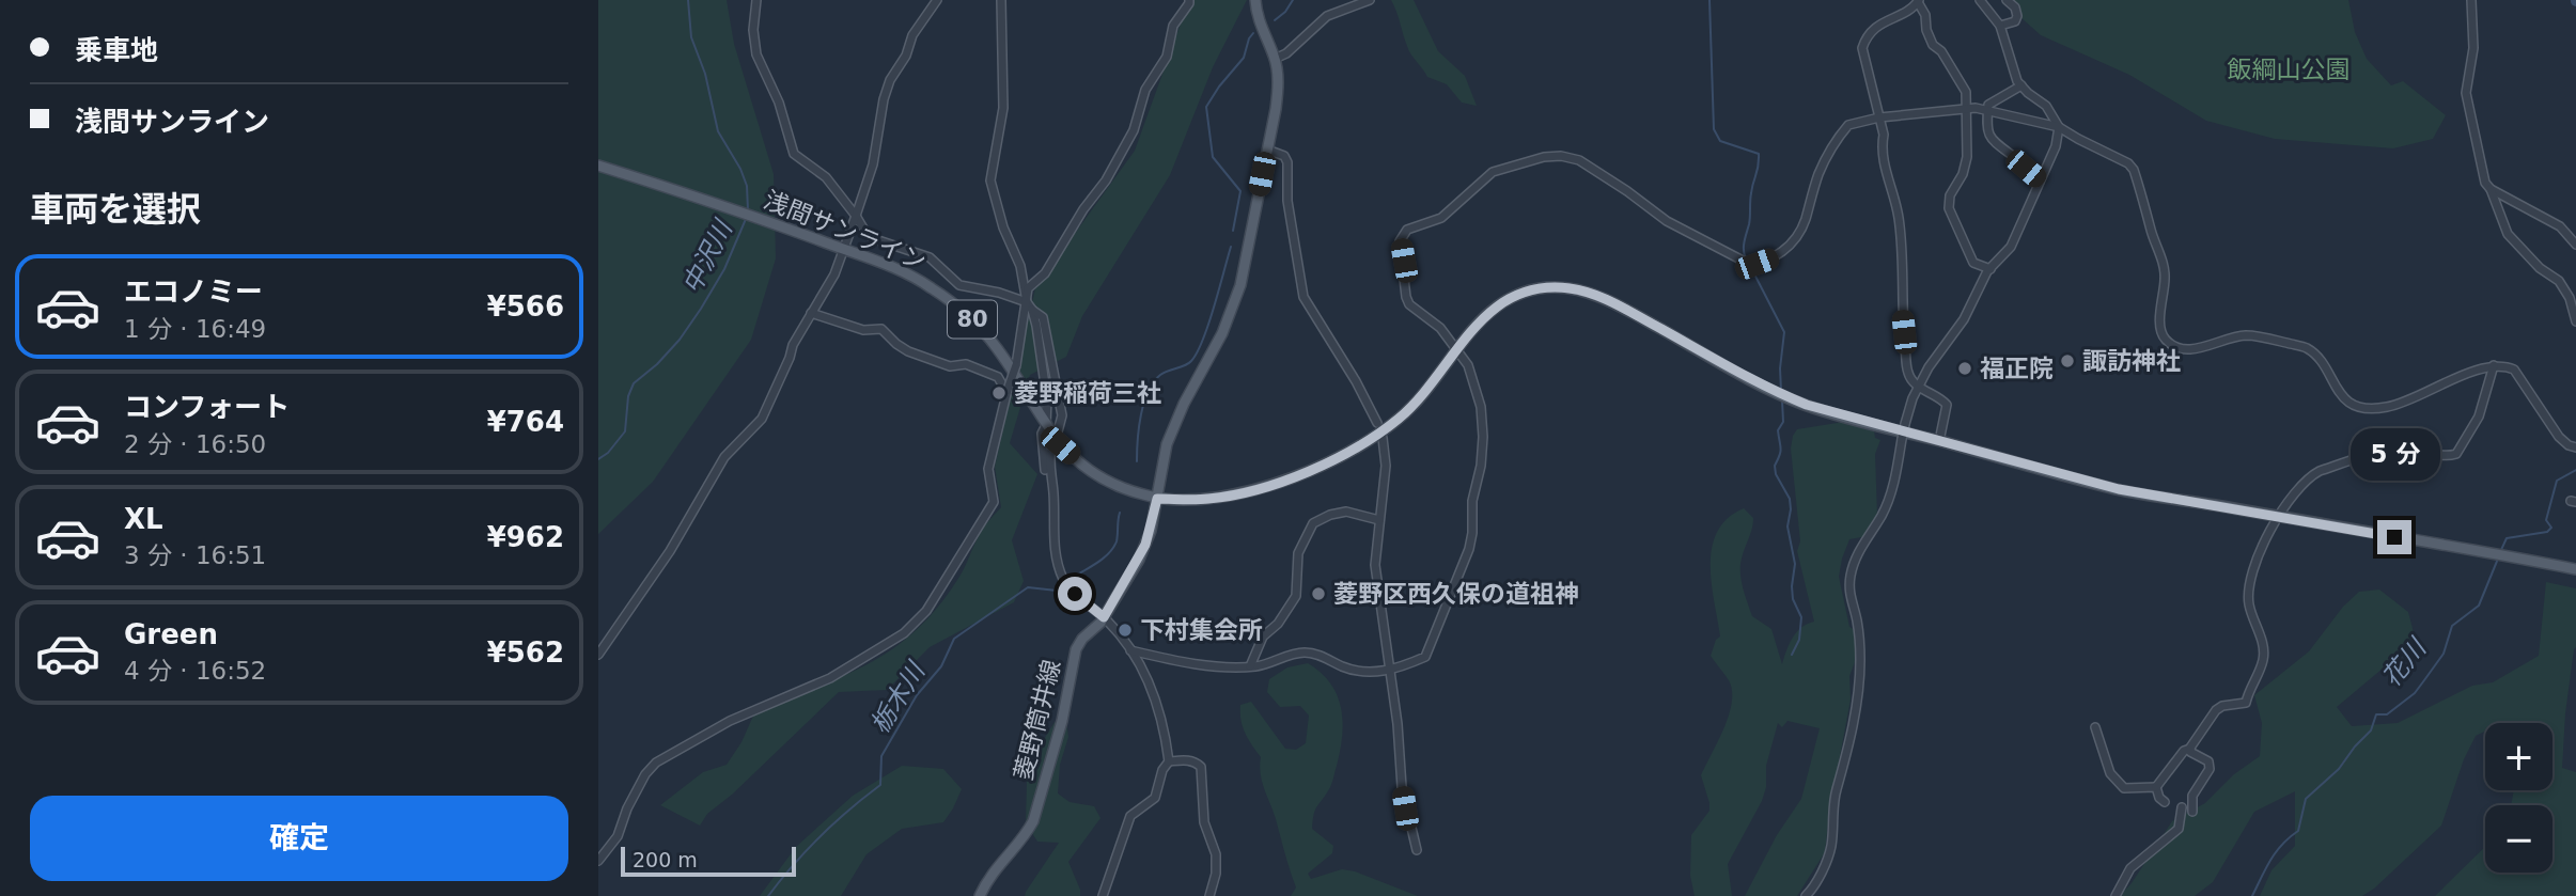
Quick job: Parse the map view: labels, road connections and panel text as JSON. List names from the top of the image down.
{
  "streets": {
    "main road": ["浅間サンライン", "80", "菱野筒井線"]
  },
  "crossings": [
    ["浅間サンライン", "菱野筒井線"]
  ],
  "water": ["中沢川", "花川", "栃木川"],
  "parks": ["飯綱山公園"],
  "places": [
    "諏訪神社",
    "福正院",
    "菱野稲荷三社",
    "菱野区西久保の道祖神",
    "下村集会所"
  ],
  "scale_bar": "200 m",
  "page": {
    "banner": ["乗車地", "浅間サンライン"],
    "heading": "車両を選択",
    "list": [
      {
        "name": "エコノミー",
        "note": "1 分 · 16:49",
        "value": "¥566"
      },
      {
        "name": "コンフォート",
        "note": "2 分 · 16:50",
        "value": "¥764"
      },
      {
        "name": "XL",
        "note": "3 分 · 16:51",
        "value": "¥962"
      },
      {
        "name": "Green",
        "note": "4 分 · 16:52",
        "value": "¥562"
      }
    ],
    "bubble": "5 分",
    "map_buttons": ["+", "−"],
    "buttons": "確定",
    "scale": "200 m"
  }
}
